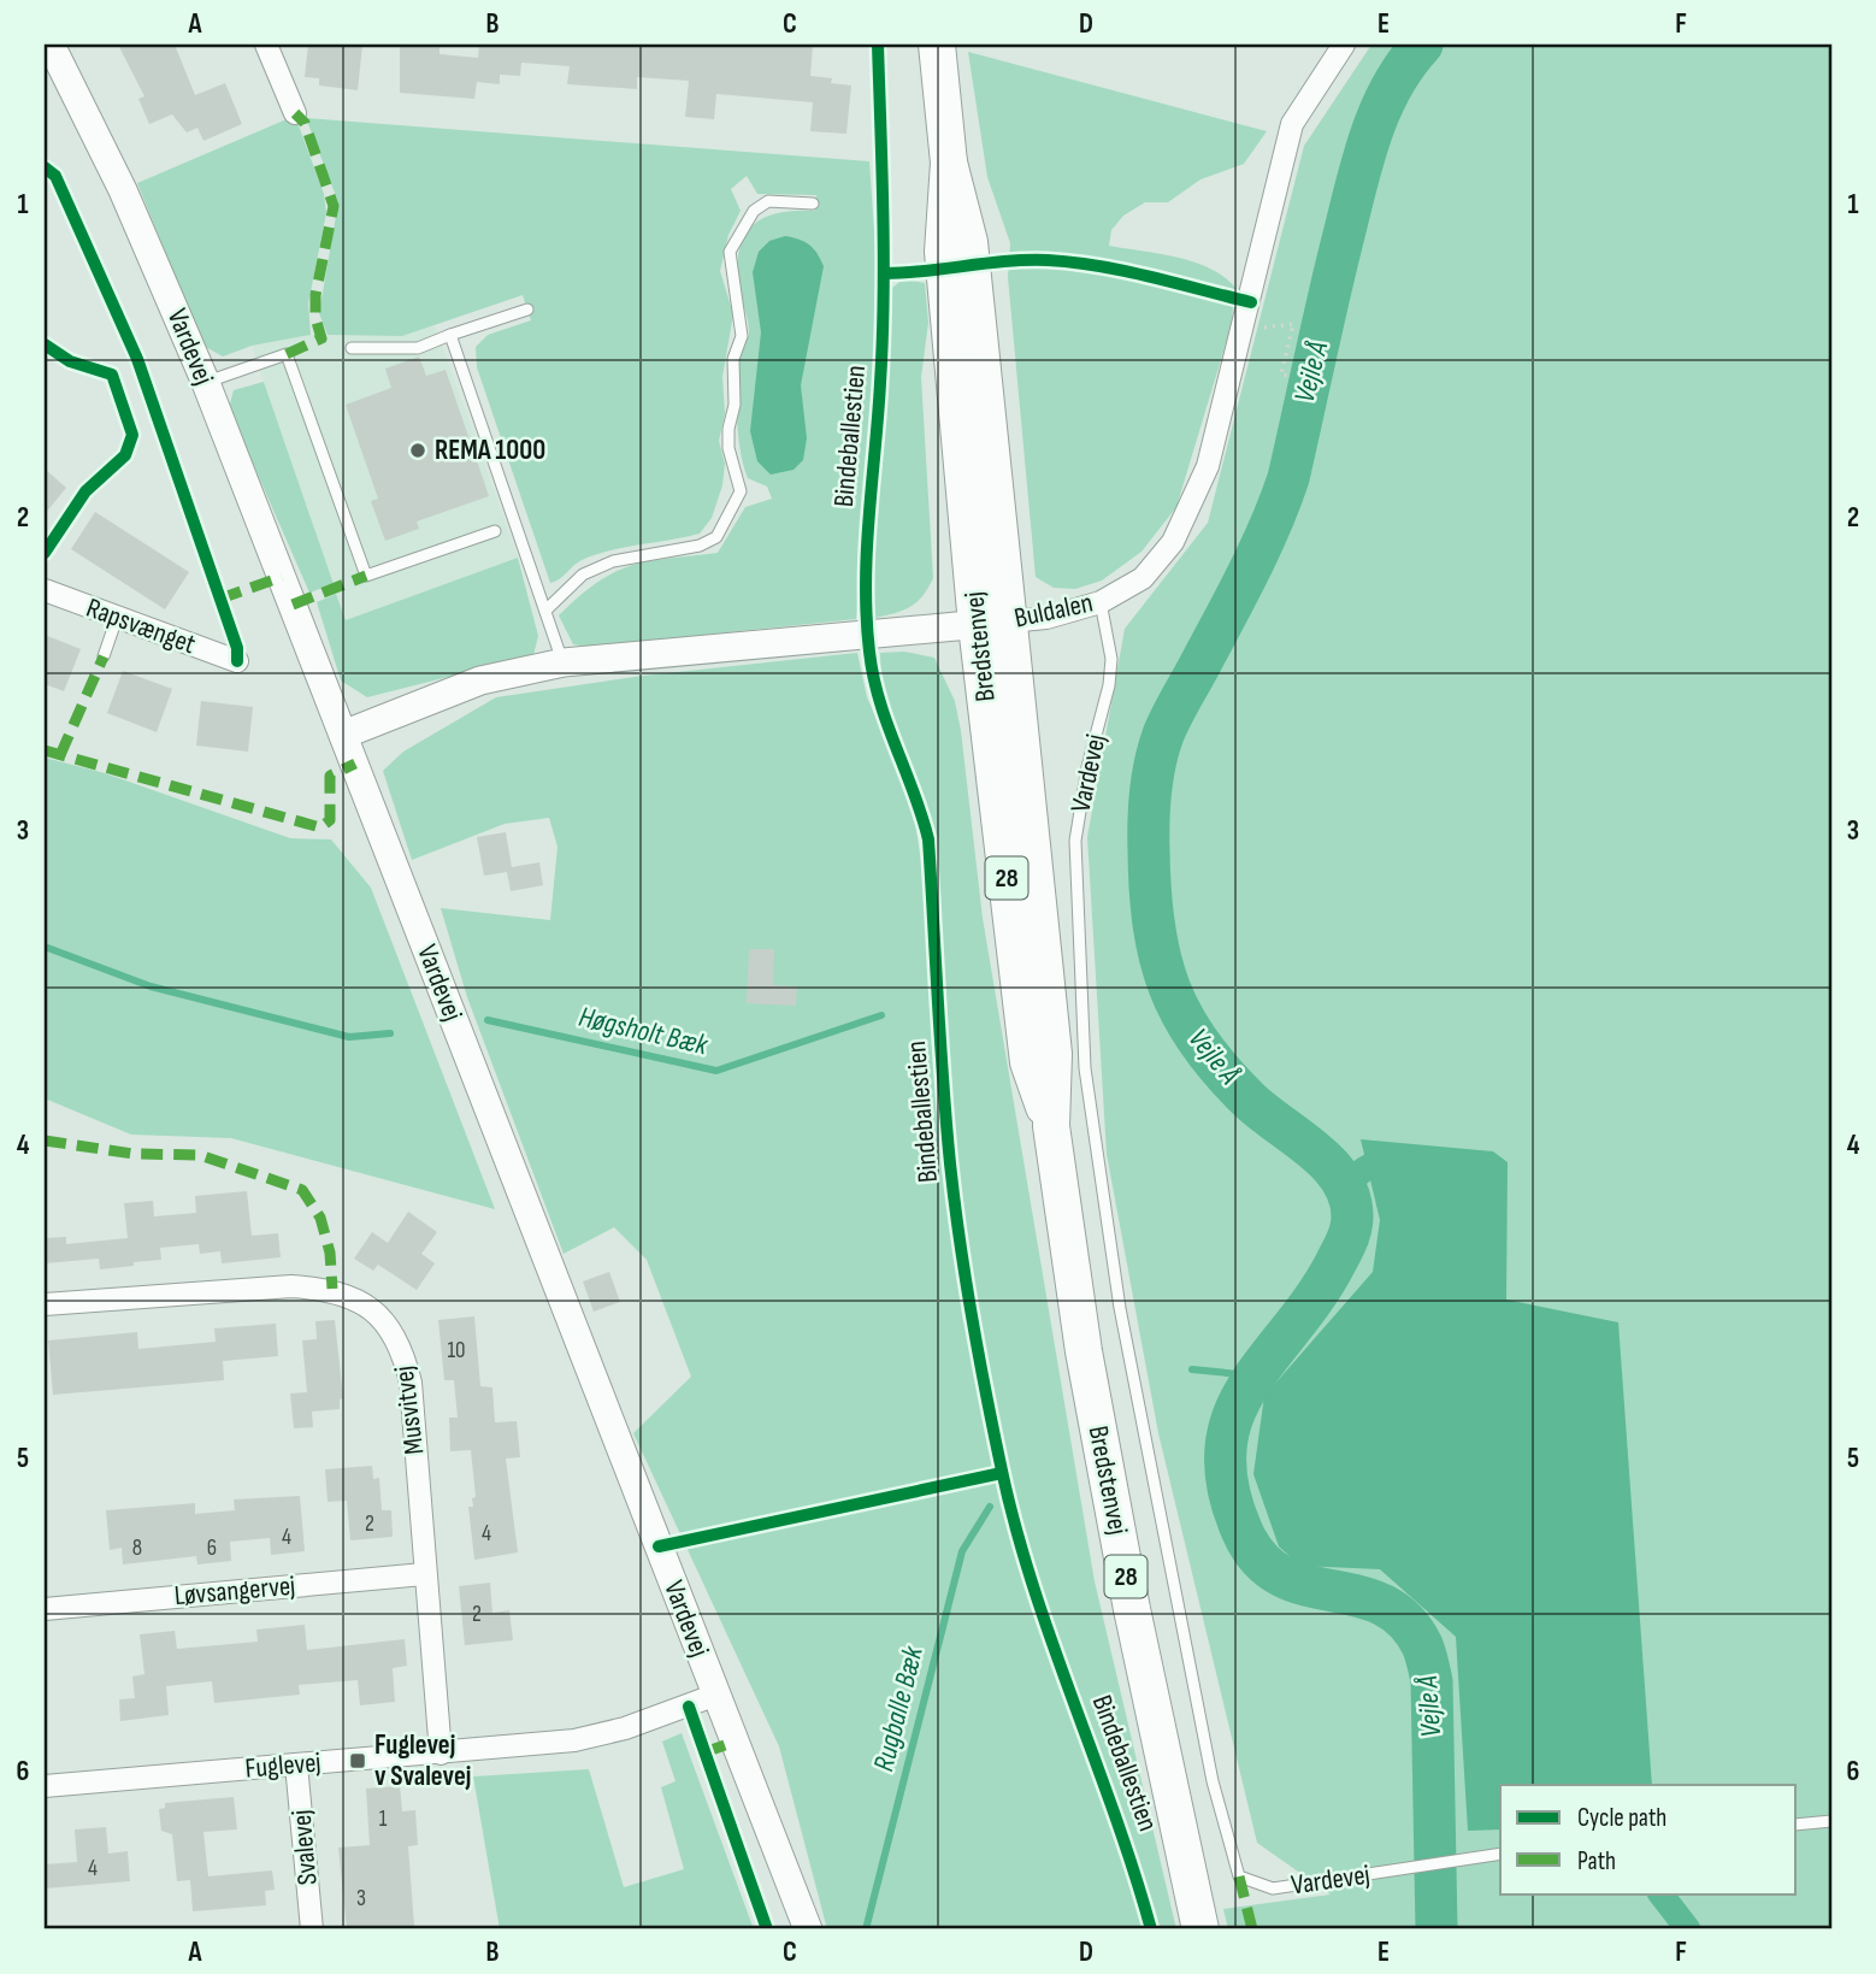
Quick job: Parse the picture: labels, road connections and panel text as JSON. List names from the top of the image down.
{
  "streets": {
    "highway": ["Bredstenvej", "28"],
    "street": [
      "Vardevej",
      "Buldalen",
      "Rapsvænget",
      "Musvitvej",
      "Løvsangervej",
      "Fuglevej",
      "Svalevej"
    ],
    "cycle path": ["Bindeballestien"]
  },
  "crossings": [
    ["Vardevej", "Buldalen"],
    ["Vardevej", "Fuglevej"],
    ["Buldalen", "Bredstenvej"],
    ["Musvitvej", "Løvsangervej"],
    ["Musvitvej", "Fuglevej"],
    ["Fuglevej", "Svalevej"]
  ],
  "water": ["Vejle Å", "Høgsholt Bæk", "Rugballe Bæk"],
  "places": {
    "other": ["REMA 1000"],
    "transit": ["Fuglevej v Svalevej"]
  },
  "house_numbers": [
    "10",
    "2",
    "4",
    "4",
    "8",
    "6",
    "2",
    "1",
    "4",
    "3"
  ],
  "legend": ["Cycle path", "Path"],
  "grid": {
    "columns": [
      "A",
      "B",
      "C",
      "D",
      "E",
      "F"
    ],
    "rows": [
      "1",
      "2",
      "3",
      "4",
      "5",
      "6"
    ]
  }
}
